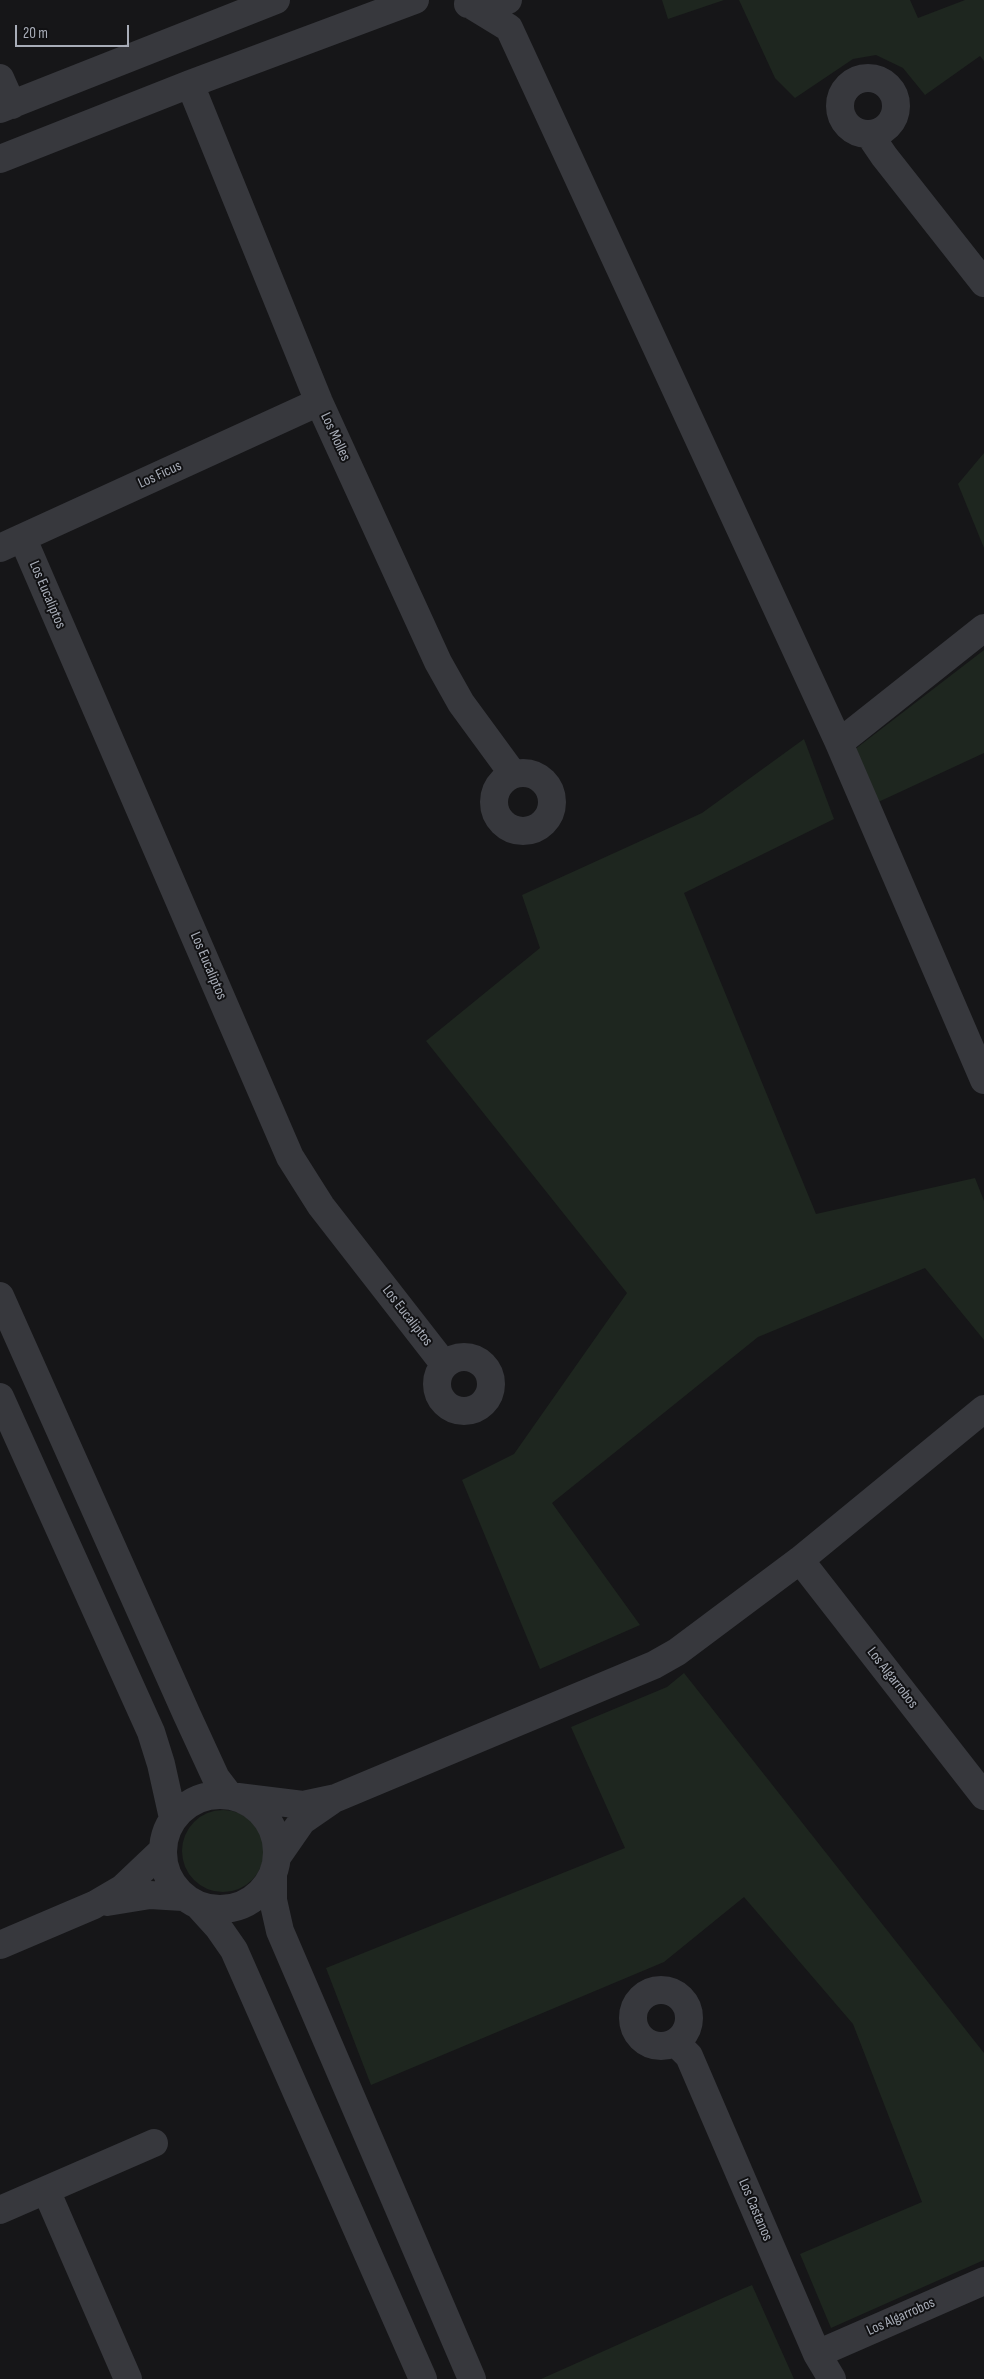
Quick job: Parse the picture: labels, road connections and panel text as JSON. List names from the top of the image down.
{
  "streets": {
    "street": [
      "Los Molles",
      "Los Ficus",
      "Los Eucaliptos",
      "Los Algarrobos",
      "Los Castanos"
    ]
  },
  "crossings": [
    ["Los Molles", "Los Ficus"],
    ["Los Ficus", "Los Eucaliptos"],
    ["Los Algarrobos", "Los Castanos"]
  ],
  "scale_bar": "20 m"
}
